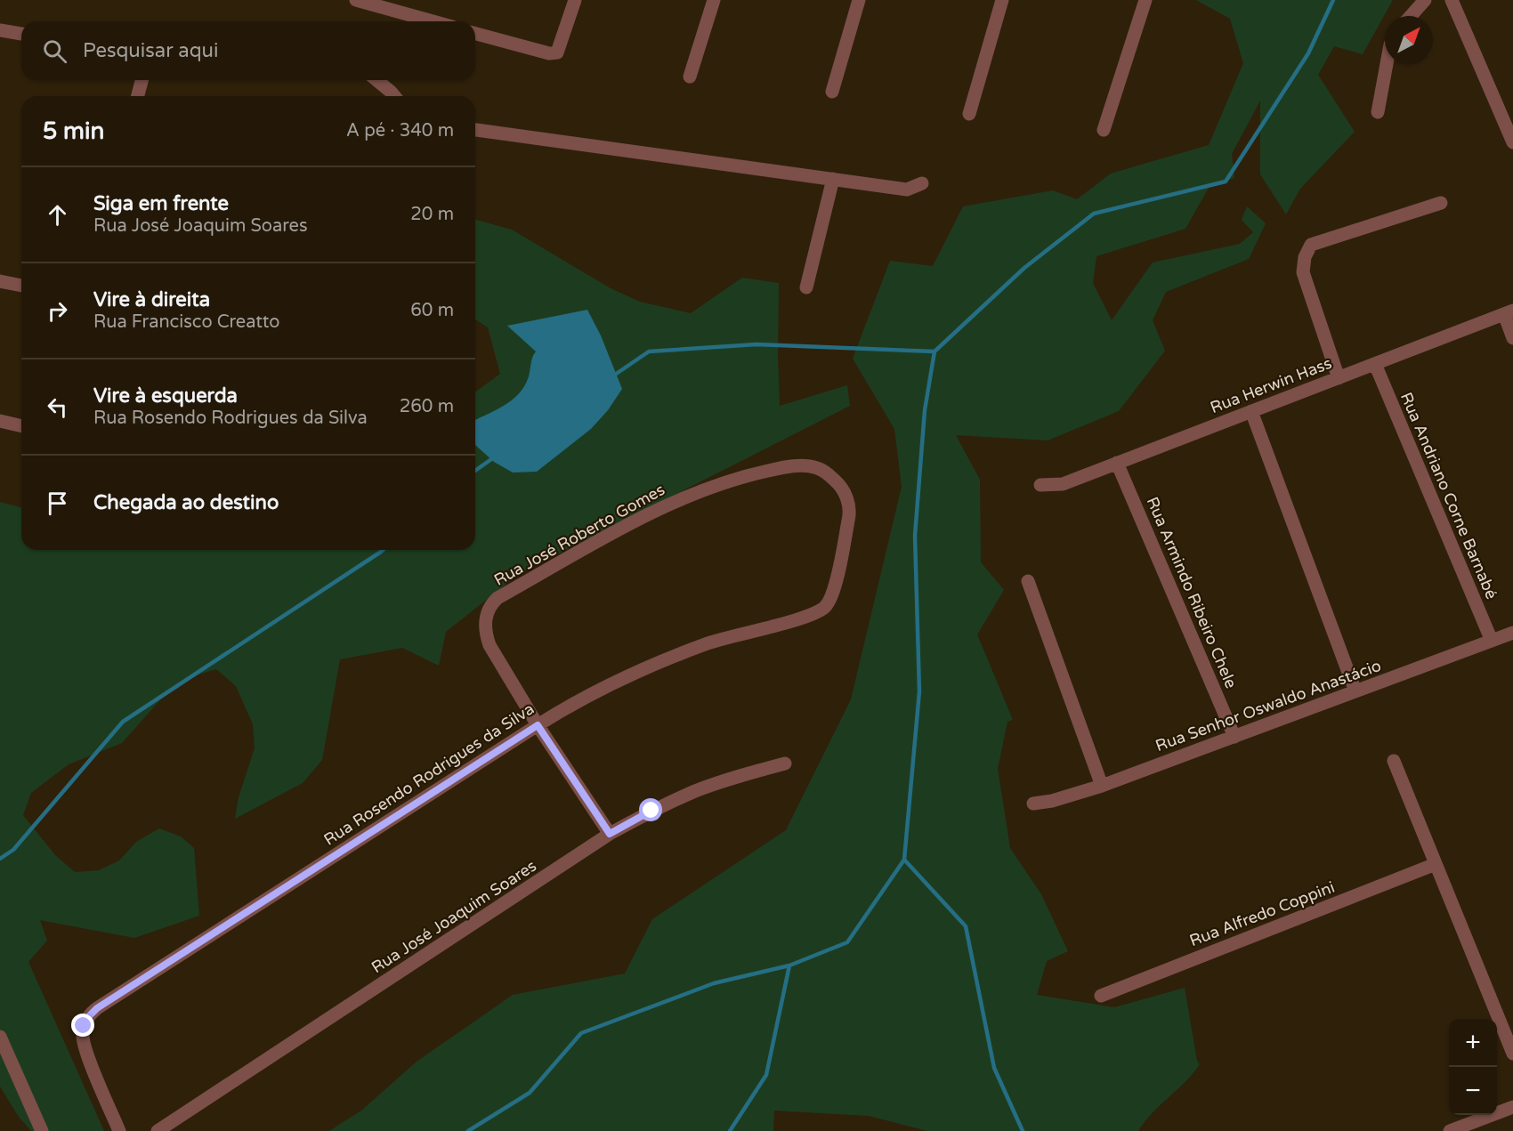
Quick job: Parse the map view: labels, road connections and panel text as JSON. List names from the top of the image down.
{
  "streets": {
    "street": [
      "Rua Herwin Hass",
      "Rua Andriano Corne Barnabé",
      "Rua José Roberto Gomes",
      "Rua Armindo Ribeiro Chele",
      "Rua Senhor Oswaldo Anastácio",
      "Rua Rosendo Rodrigues da Silva",
      "Rua Alfredo Coppini",
      "Rua José Joaquim Soares"
    ]
  },
  "crossings": [
    ["Rua Herwin Hass", "Rua Andriano Corne Barnabé"],
    ["Rua Herwin Hass", "Rua Armindo Ribeiro Chele"],
    ["Rua Andriano Corne Barnabé", "Rua Senhor Oswaldo Anastácio"],
    ["Rua José Roberto Gomes", "Rua Rosendo Rodrigues da Silva"],
    ["Rua Armindo Ribeiro Chele", "Rua Senhor Oswaldo Anastácio"]
  ],
  "north": "top right",
  "page": {
    "search": "Pesquisar aqui",
    "heading": ["5 min", "A pé · 340 m"],
    "list": [
      ["Siga em frente", "Rua José Joaquim Soares", "20 m"],
      ["Vire à direita", "Rua Francisco Creatto", "60 m"],
      ["Vire à esquerda", "Rua Rosendo Rodrigues da Silva", "260 m"],
      "Chegada ao destino"
    ],
    "map_buttons": ["+", "−"]
  }
}
